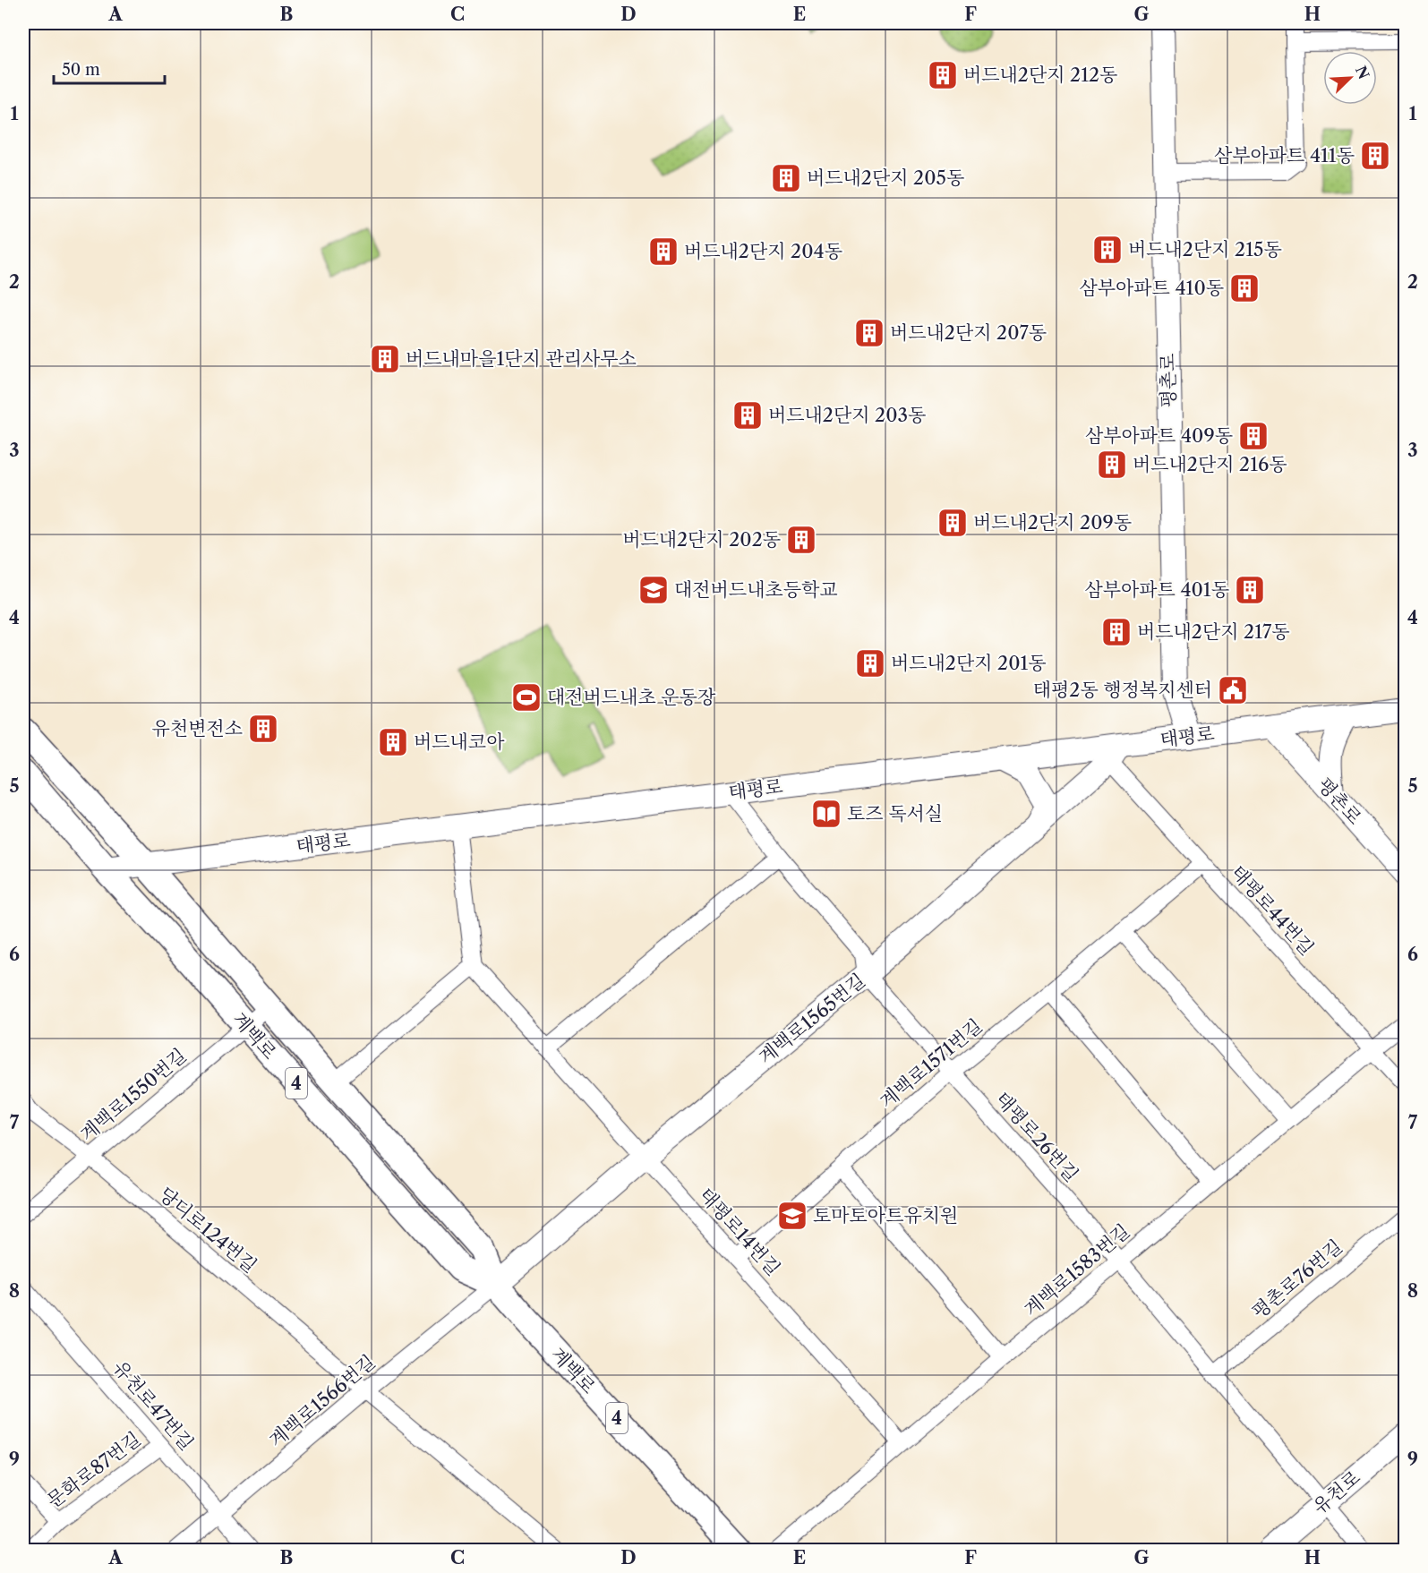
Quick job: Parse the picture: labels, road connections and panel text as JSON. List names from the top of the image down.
{
  "streets": {
    "main road": [
      "평촌로",
      "태평로",
      "계백로1565번길",
      "계백로",
      "4",
      "유천로"
    ],
    "street": [
      "태평로44번길",
      "계백로1571번길",
      "계백로1550번길",
      "태평로26번길",
      "당디로124번길",
      "태평로14번길",
      "계백로1583번길",
      "평촌로76번길",
      "계백로1566번길",
      "유천로47번길",
      "문화로87번길"
    ]
  },
  "crossings": [
    ["평촌로", "태평로"],
    ["태평로", "태평로44번길"],
    ["태평로", "계백로1565번길"],
    ["태평로", "계백로"],
    ["태평로", "태평로26번길"],
    ["태평로44번길", "계백로1565번길"],
    ["태평로44번길", "계백로1571번길"],
    ["태평로44번길", "계백로1583번길"],
    ["계백로1565번길", "계백로"],
    ["계백로1565번길", "태평로26번길"],
    ["계백로1565번길", "태평로14번길"],
    ["계백로1565번길", "계백로1566번길"],
    ["계백로", "계백로1550번길"],
    ["계백로", "계백로1566번길"],
    ["계백로1571번길", "태평로26번길"],
    ["계백로1571번길", "태평로14번길"],
    ["계백로1550번길", "당디로124번길"],
    ["태평로26번길", "계백로1583번길"],
    ["태평로26번길", "평촌로76번길"],
    ["태평로26번길", "유천로"],
    ["당디로124번길", "계백로1566번길"],
    ["태평로14번길", "계백로1583번길"],
    ["계백로1566번길", "유천로47번길"],
    ["유천로47번길", "문화로87번길"]
  ],
  "places": {
    "building": [
      "버드내2단지 212동",
      "삼부아파트 411동",
      "버드내2단지 205동",
      "버드내2단지 215동",
      "버드내2단지 204동",
      "삼부아파트 410동",
      "버드내2단지 207동",
      "버드내마을1단지 관리사무소",
      "버드내2단지 203동",
      "삼부아파트 409동",
      "버드내2단지 216동",
      "버드내2단지 209동",
      "버드내2단지 202동",
      "삼부아파트 401동",
      "버드내2단지 217동",
      "버드내2단지 201동",
      "유천변전소",
      "버드내코아"
    ],
    "school or university": ["대전버드내초등학교", "토마토아트유치원"],
    "public building": ["태평2동 행정복지센터"],
    "sports": ["대전버드내초 운동장"],
    "library": ["토즈 독서실"]
  },
  "scale_bar": "50 m",
  "north": "top right",
  "grid": {
    "columns": [
      "A",
      "B",
      "C",
      "D",
      "E",
      "F",
      "G",
      "H"
    ],
    "rows": [
      "1",
      "2",
      "3",
      "4",
      "5",
      "6",
      "7",
      "8",
      "9"
    ]
  }
}
